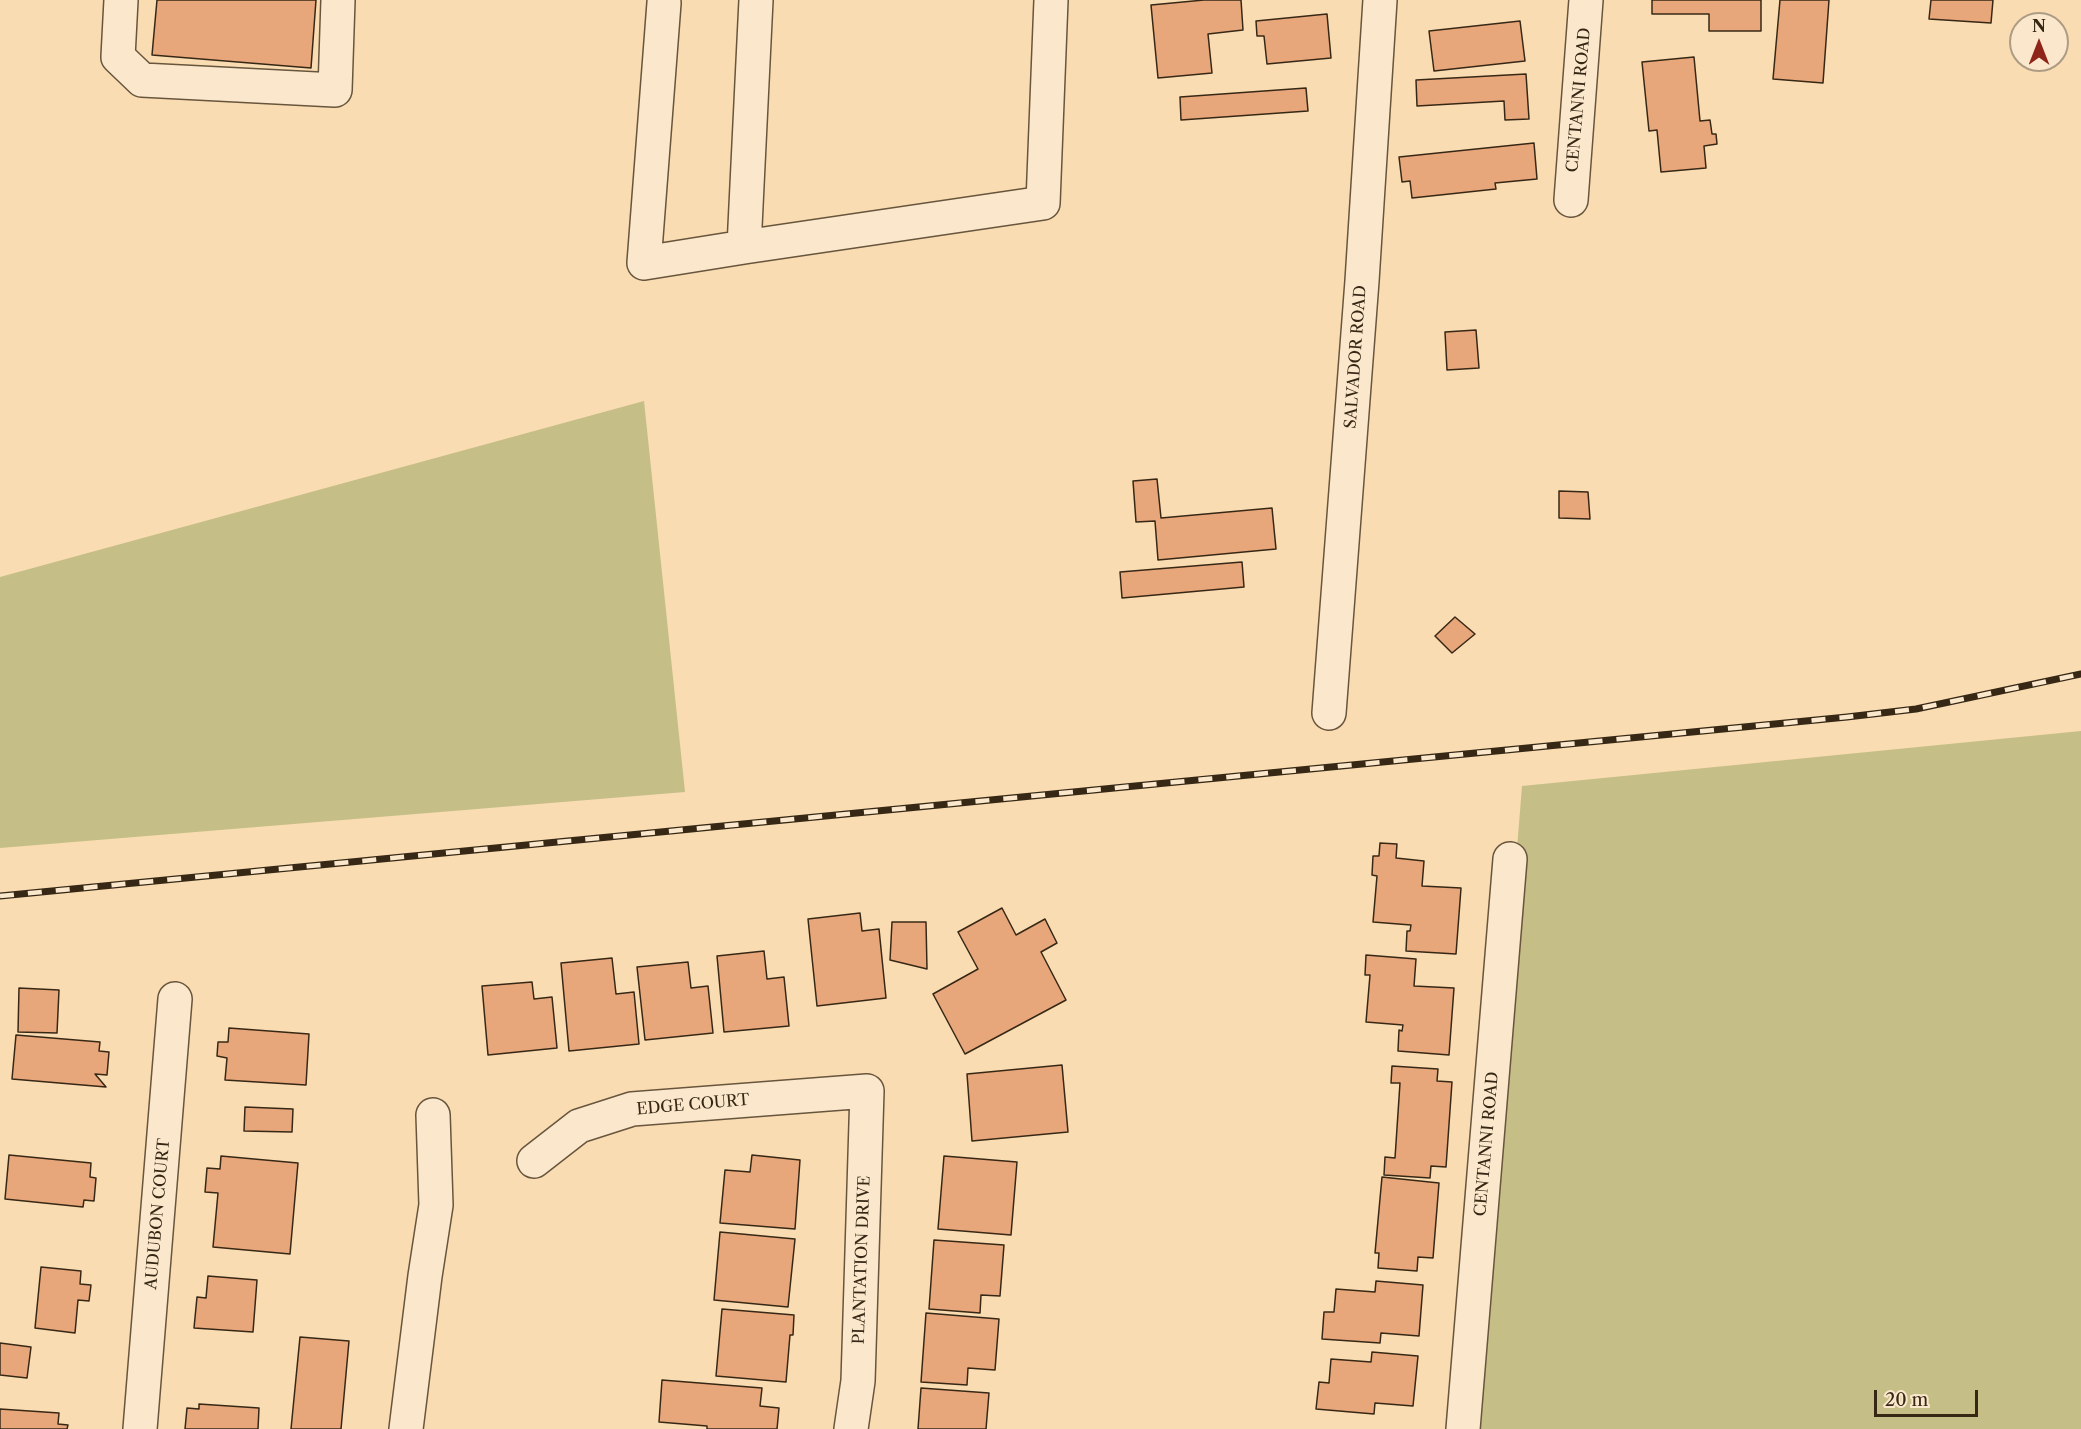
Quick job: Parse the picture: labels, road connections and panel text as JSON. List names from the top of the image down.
{
  "streets": {
    "street": [
      "CENTANNI ROAD",
      "SALVADOR ROAD",
      "EDGE COURT",
      "AUDUBON COURT",
      "PLANTATION DRIVE"
    ]
  },
  "crossings": [
    ["EDGE COURT", "PLANTATION DRIVE"]
  ],
  "scale_bar": "20 m",
  "north": "top"
}
